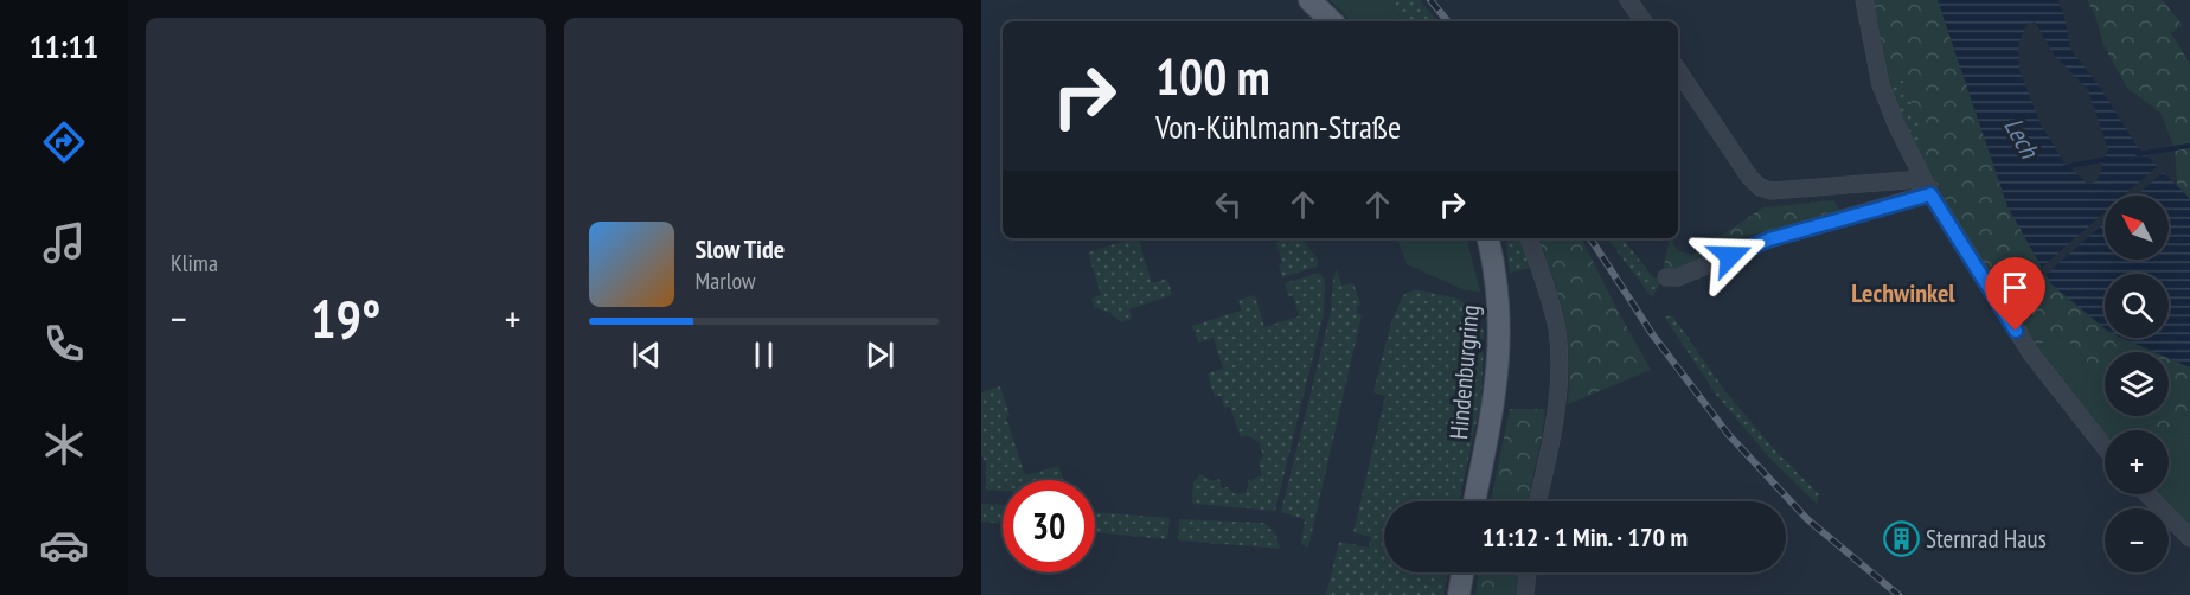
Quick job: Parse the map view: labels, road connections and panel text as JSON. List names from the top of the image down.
{
  "streets": {
    "main road": ["Hindenburgring"]
  },
  "districts": ["Lechwinkel"],
  "water": ["Lech"],
  "places": {
    "building": ["Sternrad Haus"]
  },
  "north": "top left",
  "page": {
    "tabs": "11:11",
    "tile": "Klima",
    "turn": ["100 m", "Von-Kühlmann-Straße"],
    "map_buttons": ["+", "−"],
    "song": ["Slow Tide", "Marlow"],
    "heat": ["−", "19°", "+"],
    "limit": "30",
    "trip": "11:12 · 1 Min. · 170 m"
  }
}
